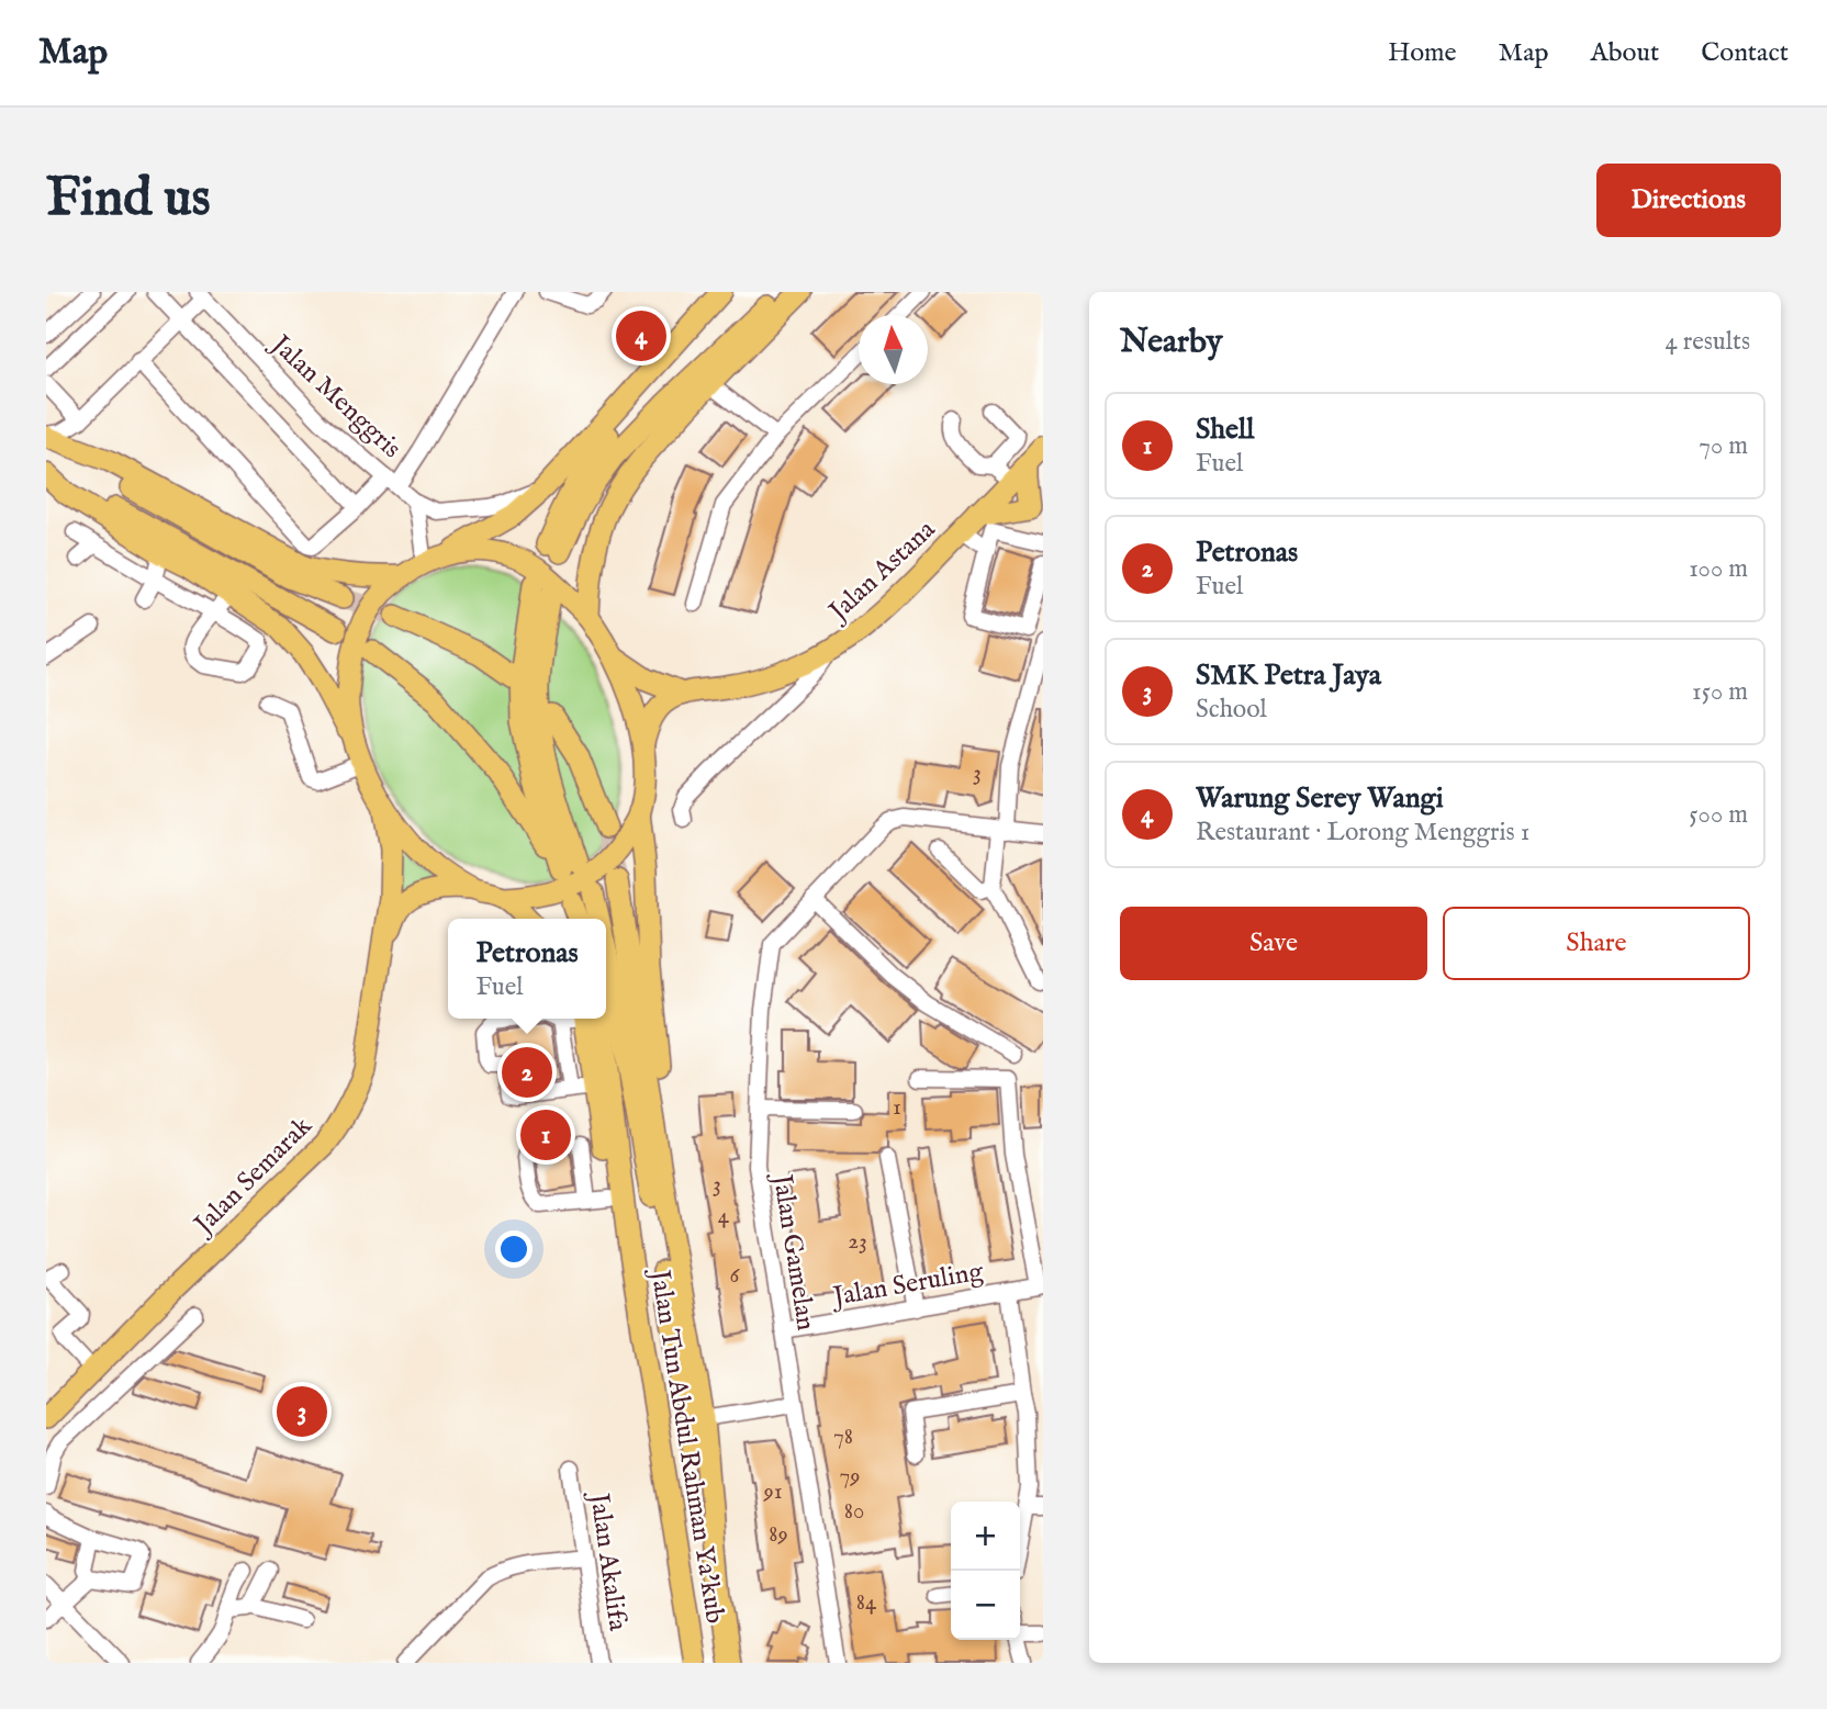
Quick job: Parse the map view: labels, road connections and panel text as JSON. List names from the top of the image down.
{
  "streets": {
    "main road": ["Jalan Astana", "Jalan Semarak", "Jalan Tun Abdul Rahman Ya'kub"],
    "street": [
      "Jalan Menggris",
      "Jalan Gamelan",
      "Jalan Seruling",
      "Jalan Akalifa"
    ]
  },
  "crossings": [
    ["Jalan Gamelan", "Jalan Seruling"]
  ],
  "house_numbers": [
    "3",
    "1",
    "3",
    "4",
    "23",
    "6",
    "78",
    "79",
    "91",
    "80",
    "89",
    "84"
  ],
  "north": "top",
  "page": {
    "header": "Map",
    "nav": [
      "Home",
      "Map",
      "About",
      "Contact"
    ],
    "buttons": [
      "Directions",
      ["Save", "Share"]
    ],
    "title": "Find us",
    "heading": ["Nearby", "4 results"],
    "pins": [
      "4",
      "2",
      "1",
      "3"
    ],
    "list": [
      {
        "mark": "1",
        "name": "Shell",
        "note": "Fuel",
        "value": "70 m"
      },
      {
        "mark": "2",
        "name": "Petronas",
        "note": "Fuel",
        "value": "100 m"
      },
      {
        "mark": "3",
        "name": "SMK Petra Jaya",
        "note": "School",
        "value": "150 m"
      },
      {
        "mark": "4",
        "name": "Warung Serey Wangi",
        "note": "Restaurant · Lorong Menggris 1",
        "value": "500 m"
      }
    ],
    "popup": ["Petronas", "Fuel"],
    "map_buttons": ["+", "−"]
  }
}
